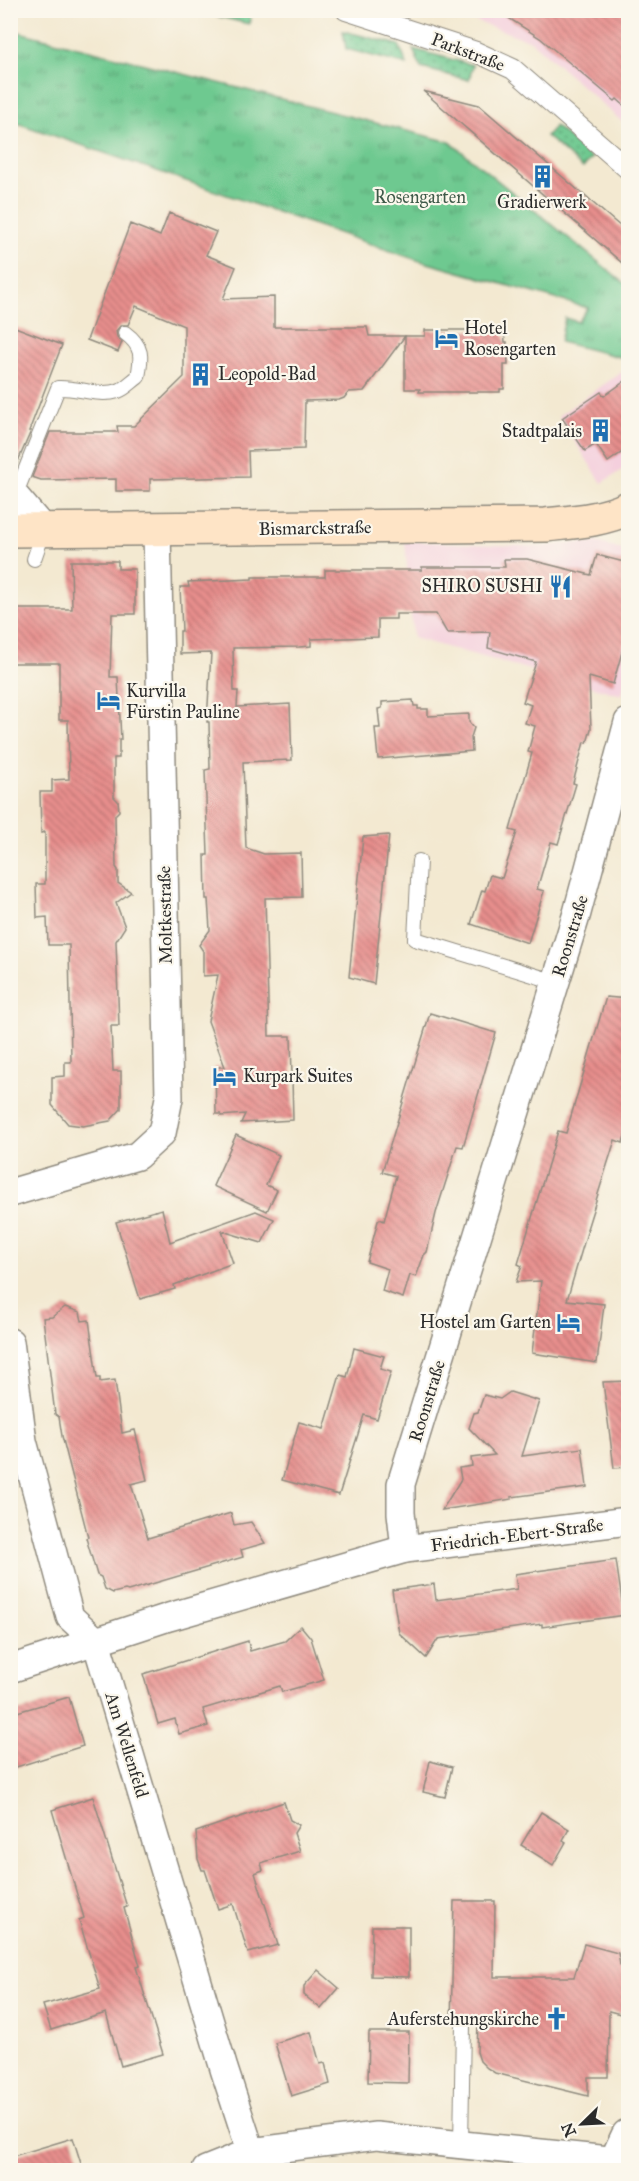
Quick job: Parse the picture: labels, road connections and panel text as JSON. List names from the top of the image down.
{
  "streets": {
    "main road": ["Bismarckstraße"],
    "street": [
      "Parkstraße",
      "Moltkestraße",
      "Roonstraße",
      "Friedrich-Ebert-Straße",
      "Am Wellenfeld"
    ]
  },
  "crossings": [
    ["Bismarckstraße", "Moltkestraße"],
    ["Roonstraße", "Friedrich-Ebert-Straße"]
  ],
  "parks": ["Rosengarten"],
  "places": {
    "building": ["Gradierwerk", "Leopold-Bad", "Stadtpalais"],
    "hotel": [
      "Hotel Rosengarten",
      "Kurvilla Fürstin Pauline",
      "Kurpark Suites",
      "Hostel am Garten"
    ],
    "restaurant": ["SHIRO SUSHI"],
    "church": ["Auferstehungskirche"]
  },
  "north": "bottom left"
}
